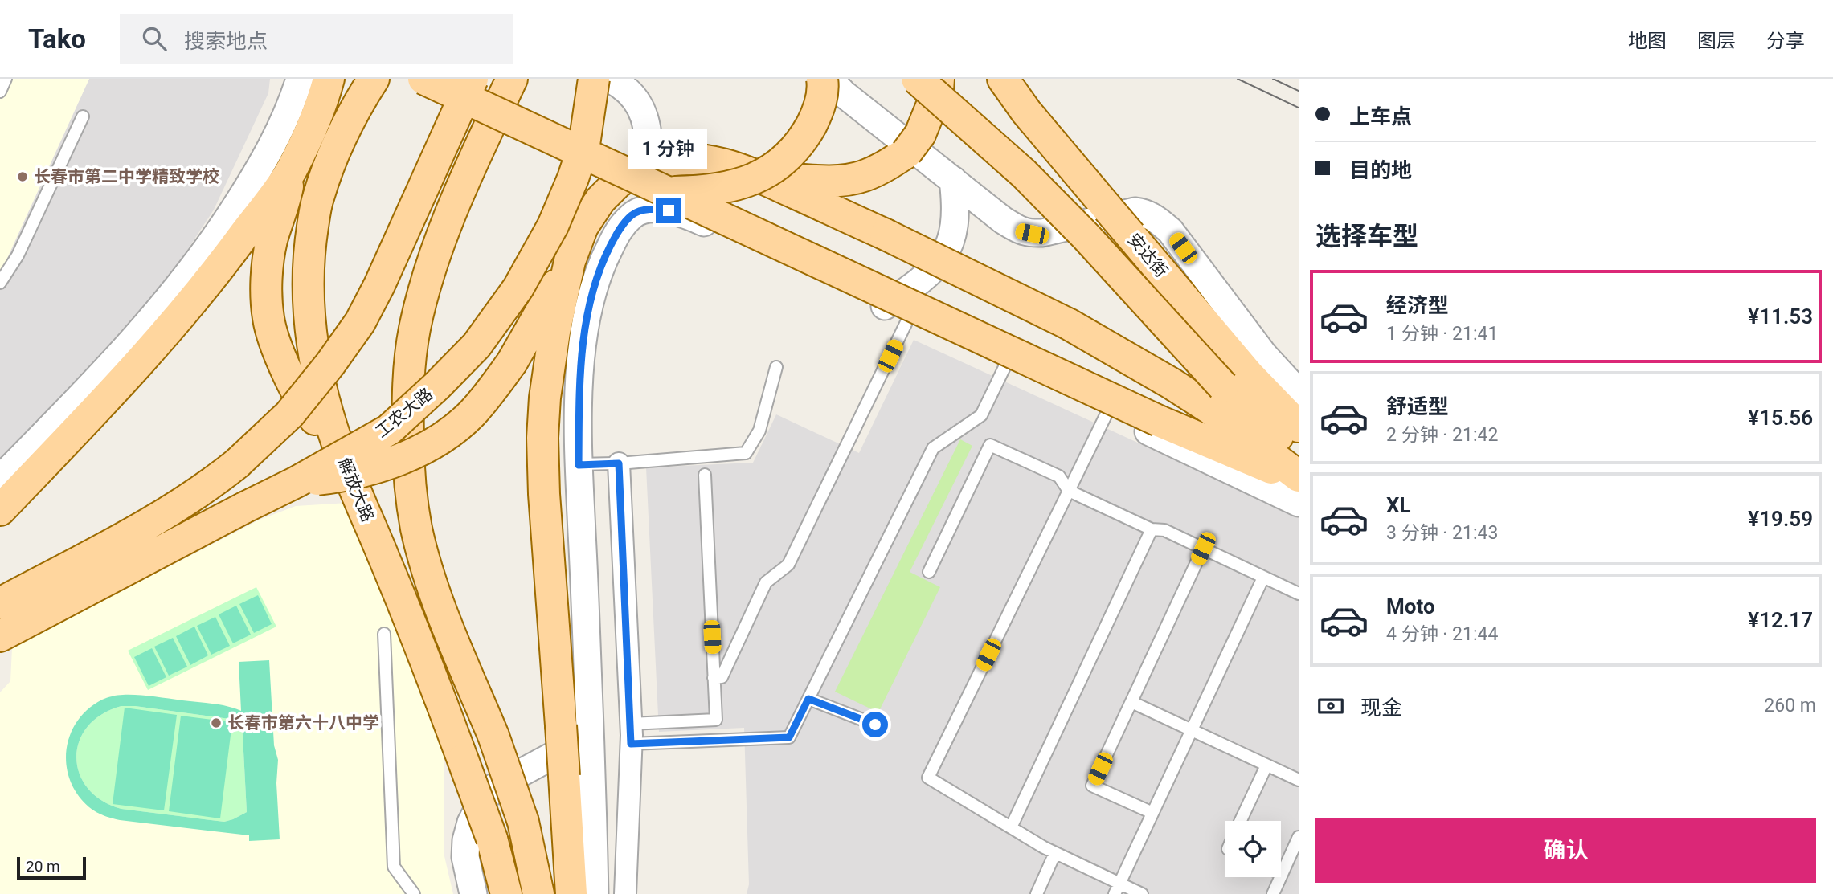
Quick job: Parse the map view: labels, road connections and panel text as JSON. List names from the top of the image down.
{
  "streets": {
    "main road": ["安达街", "工农大路", "解放大路"]
  },
  "places": ["长春市第二中学精致学校", "长春市第六十八中学"],
  "scale_bar": "20 m",
  "page": {
    "header": "Tako",
    "search": "搜索地点",
    "nav": ["地图", "图层", "分享"],
    "banner": ["上车点", "目的地"],
    "bubble": "1 分钟",
    "heading": "选择车型",
    "list": [
      {
        "name": "经济型",
        "note": "1 分钟 · 21:41",
        "value": "¥11.53"
      },
      {
        "name": "舒适型",
        "note": "2 分钟 · 21:42",
        "value": "¥15.56"
      },
      {
        "name": "XL",
        "note": "3 分钟 · 21:43",
        "value": "¥19.59"
      },
      {
        "name": "Moto",
        "note": "4 分钟 · 21:44",
        "value": "¥12.17"
      }
    ],
    "pay": ["现金", "260 m"],
    "buttons": "确认",
    "scale": "20 m"
  }
}
